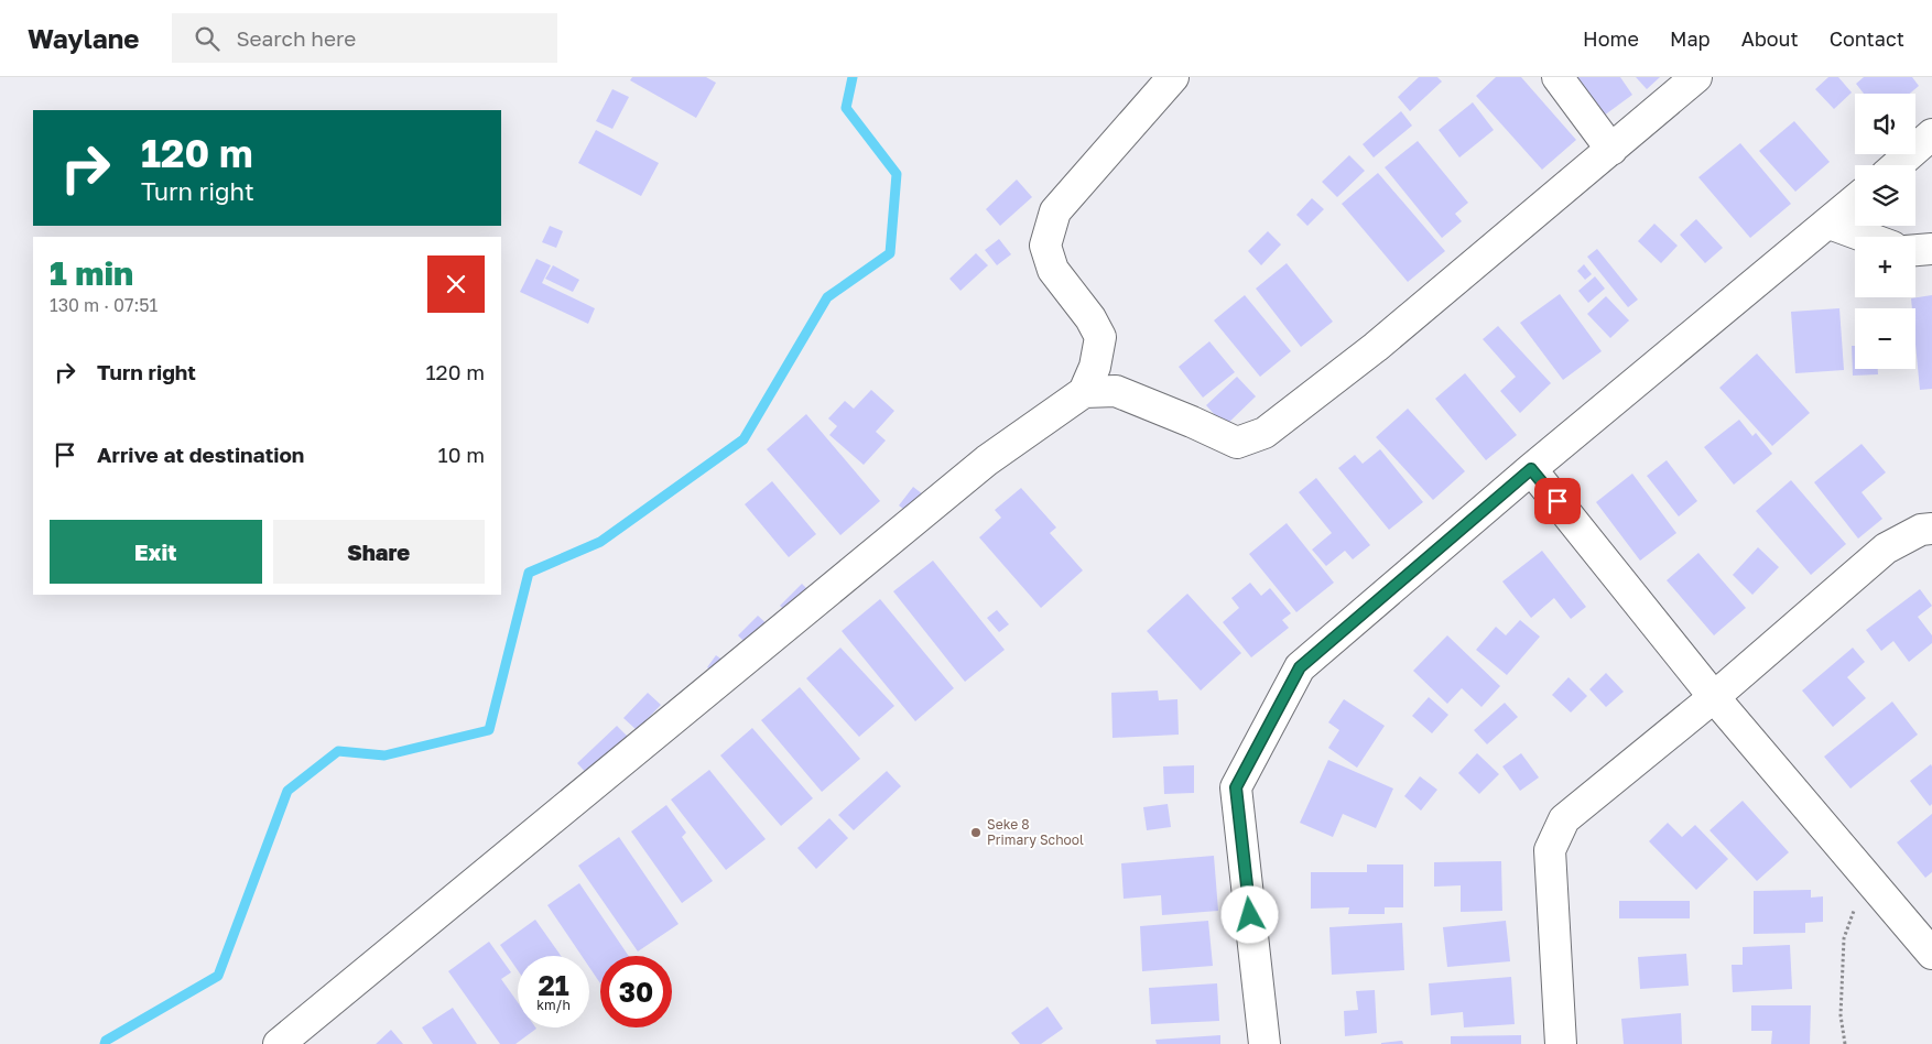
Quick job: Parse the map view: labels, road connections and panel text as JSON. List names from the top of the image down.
{
  "places": ["Seke 8 Primary School"],
  "page": {
    "header": "Waylane",
    "search": "Search here",
    "nav": [
      "Home",
      "Map",
      "About",
      "Contact"
    ],
    "map_buttons": ["+", "−"],
    "turn": ["120 m", "Turn right"],
    "heading": ["1 min", "130 m · 07:51"],
    "list": [
      {
        "name": "Turn right",
        "value": "120 m"
      },
      {
        "name": "Arrive at destination",
        "value": "10 m"
      }
    ],
    "buttons": ["Exit", "Share"],
    "speed": "21 km/h",
    "limit": "30"
  }
}
